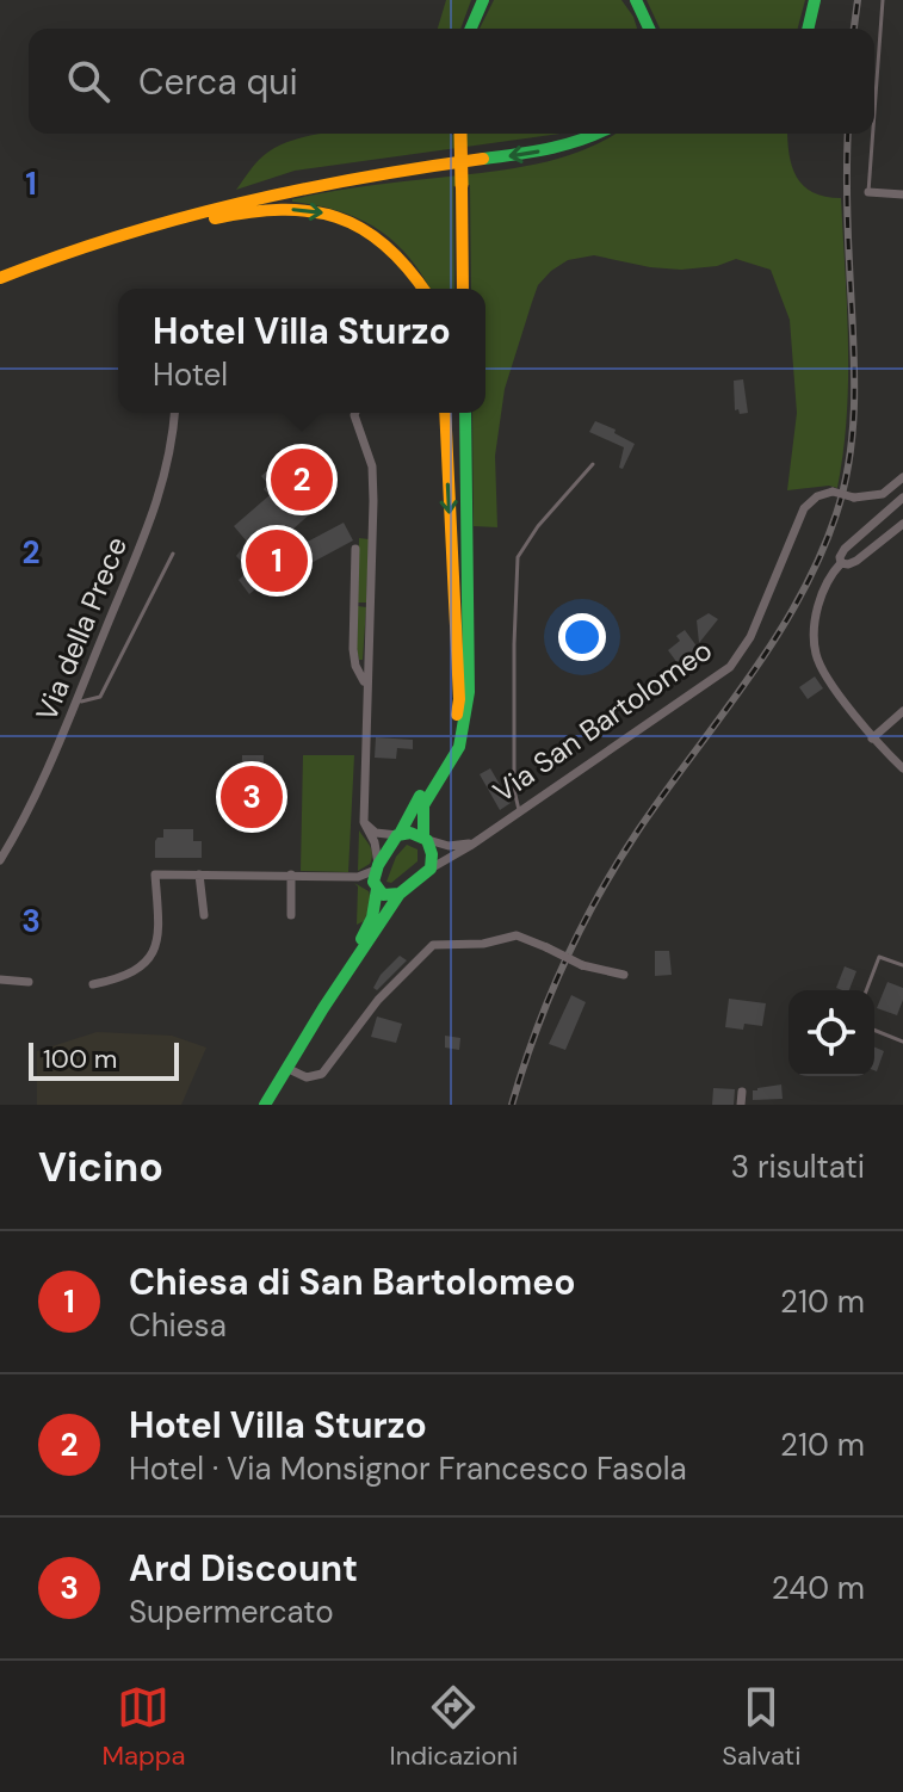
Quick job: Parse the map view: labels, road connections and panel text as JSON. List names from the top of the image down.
{
  "streets": {
    "street": ["Via della Prece", "Via San Bartolomeo"]
  },
  "scale_bar": "100 m",
  "page": {
    "search": "Cerca qui",
    "popup": ["Hotel Villa Sturzo", "Hotel"],
    "pins": ["2", "1", "3"],
    "scale": "100 m",
    "heading": ["Vicino", "3 risultati"],
    "list": [
      {
        "mark": "1",
        "name": "Chiesa di San Bartolomeo",
        "note": "Chiesa",
        "value": "210 m"
      },
      {
        "mark": "2",
        "name": "Hotel Villa Sturzo",
        "note": "Hotel · Via Monsignor Francesco Fasola",
        "value": "210 m"
      },
      {
        "mark": "3",
        "name": "Ard Discount",
        "note": "Supermercato",
        "value": "240 m"
      }
    ],
    "nav": ["Mappa", "Indicazioni", "Salvati"]
  },
  "grid": {
    "rows": ["1", "2", "3"]
  }
}
